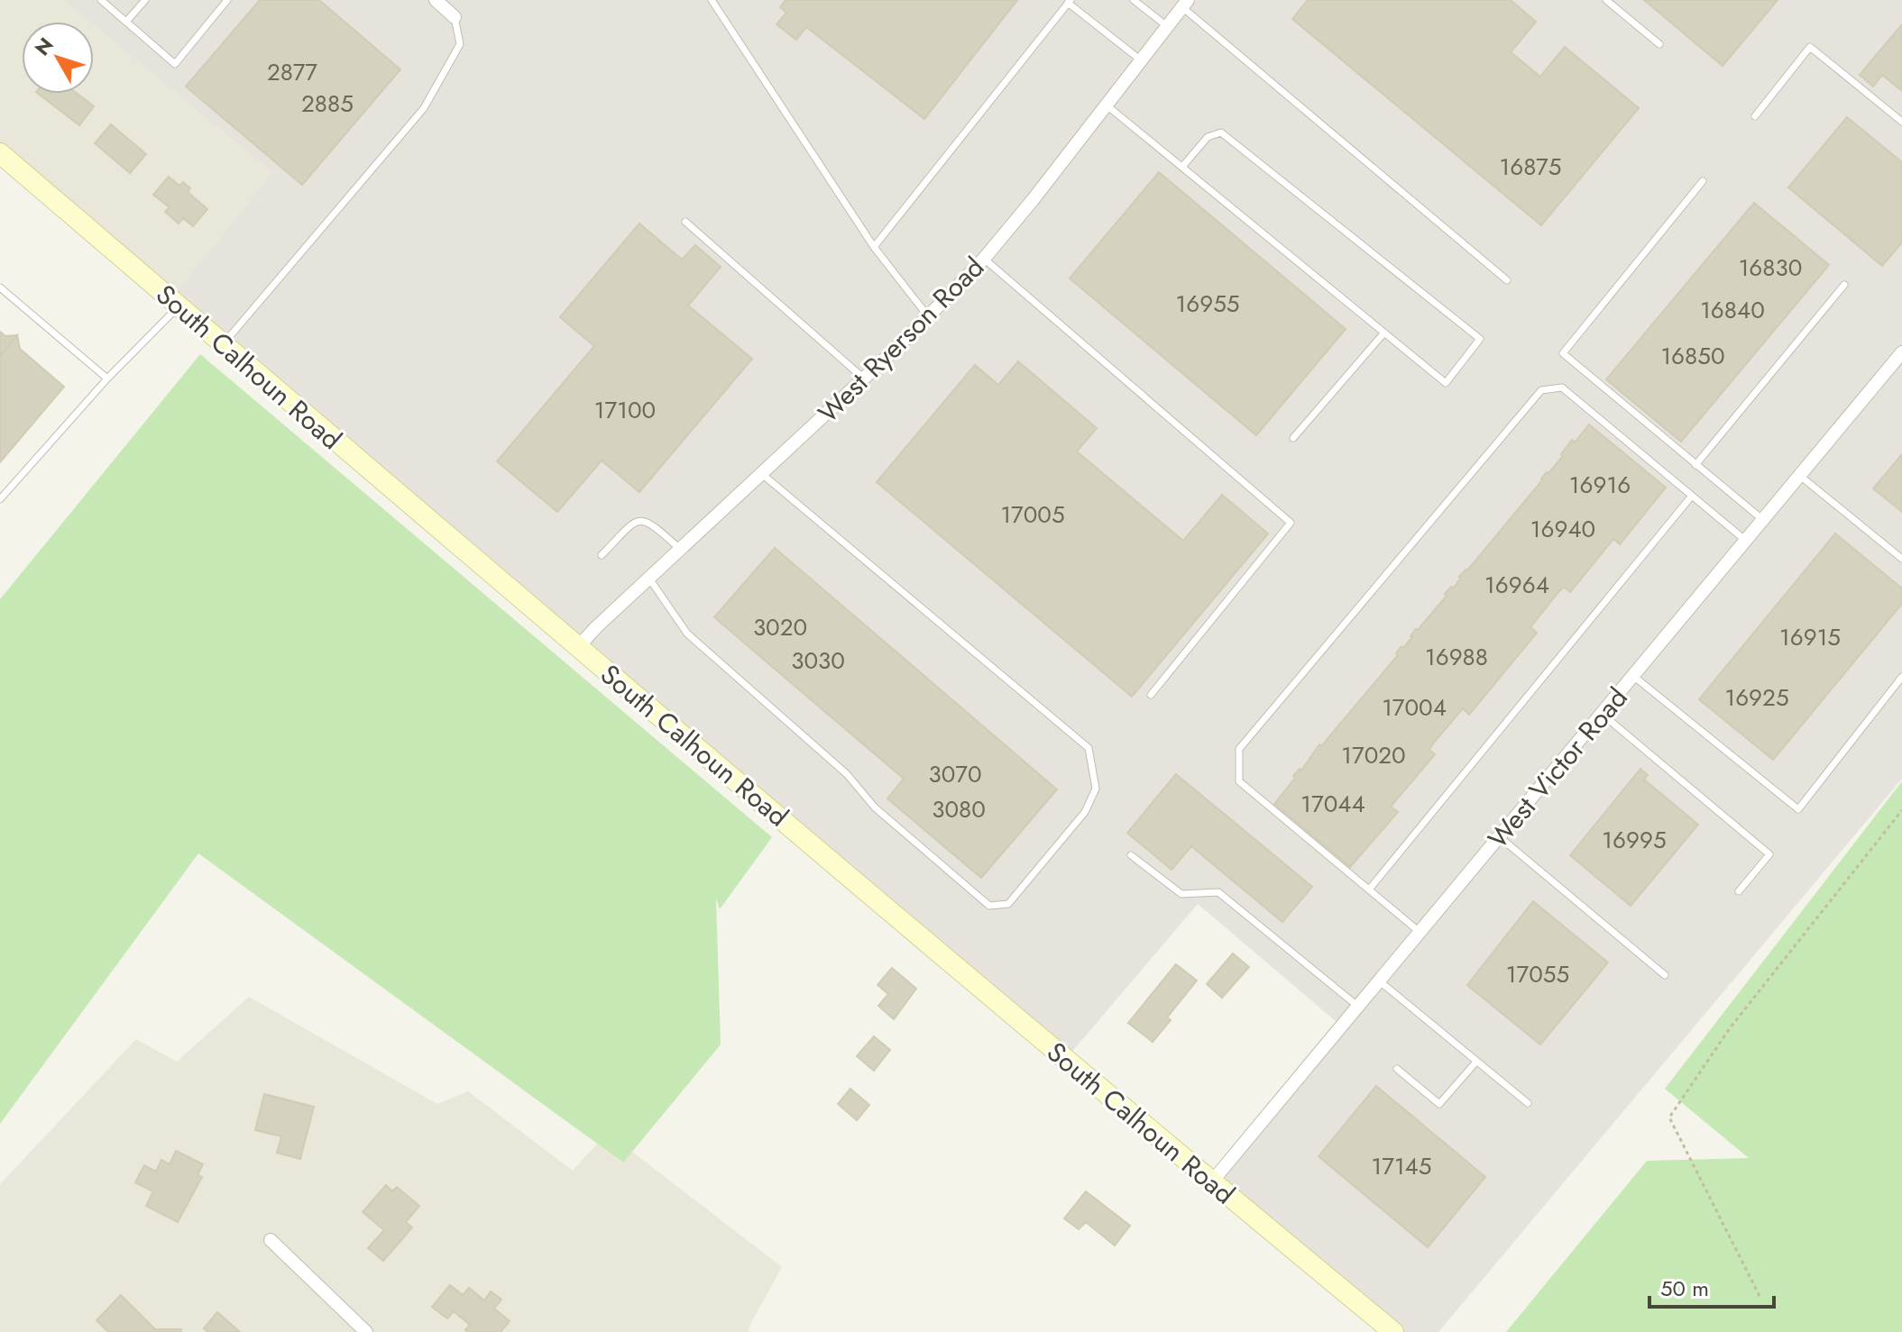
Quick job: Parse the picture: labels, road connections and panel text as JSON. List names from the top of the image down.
{
  "streets": {
    "street": ["West Ryerson Road", "South Calhoun Road", "West Victor Road"]
  },
  "crossings": [
    ["West Ryerson Road", "South Calhoun Road"],
    ["South Calhoun Road", "West Victor Road"]
  ],
  "house_numbers": [
    "2877",
    "2885",
    "16875",
    "16830",
    "16955",
    "16840",
    "16850",
    "17100",
    "16916",
    "17005",
    "16940",
    "16964",
    "3020",
    "16915",
    "16988",
    "3030",
    "16925",
    "17004",
    "17020",
    "3070",
    "17044",
    "3080",
    "16995",
    "17055",
    "17145"
  ],
  "scale_bar": "50 m",
  "north": "top left"
}
